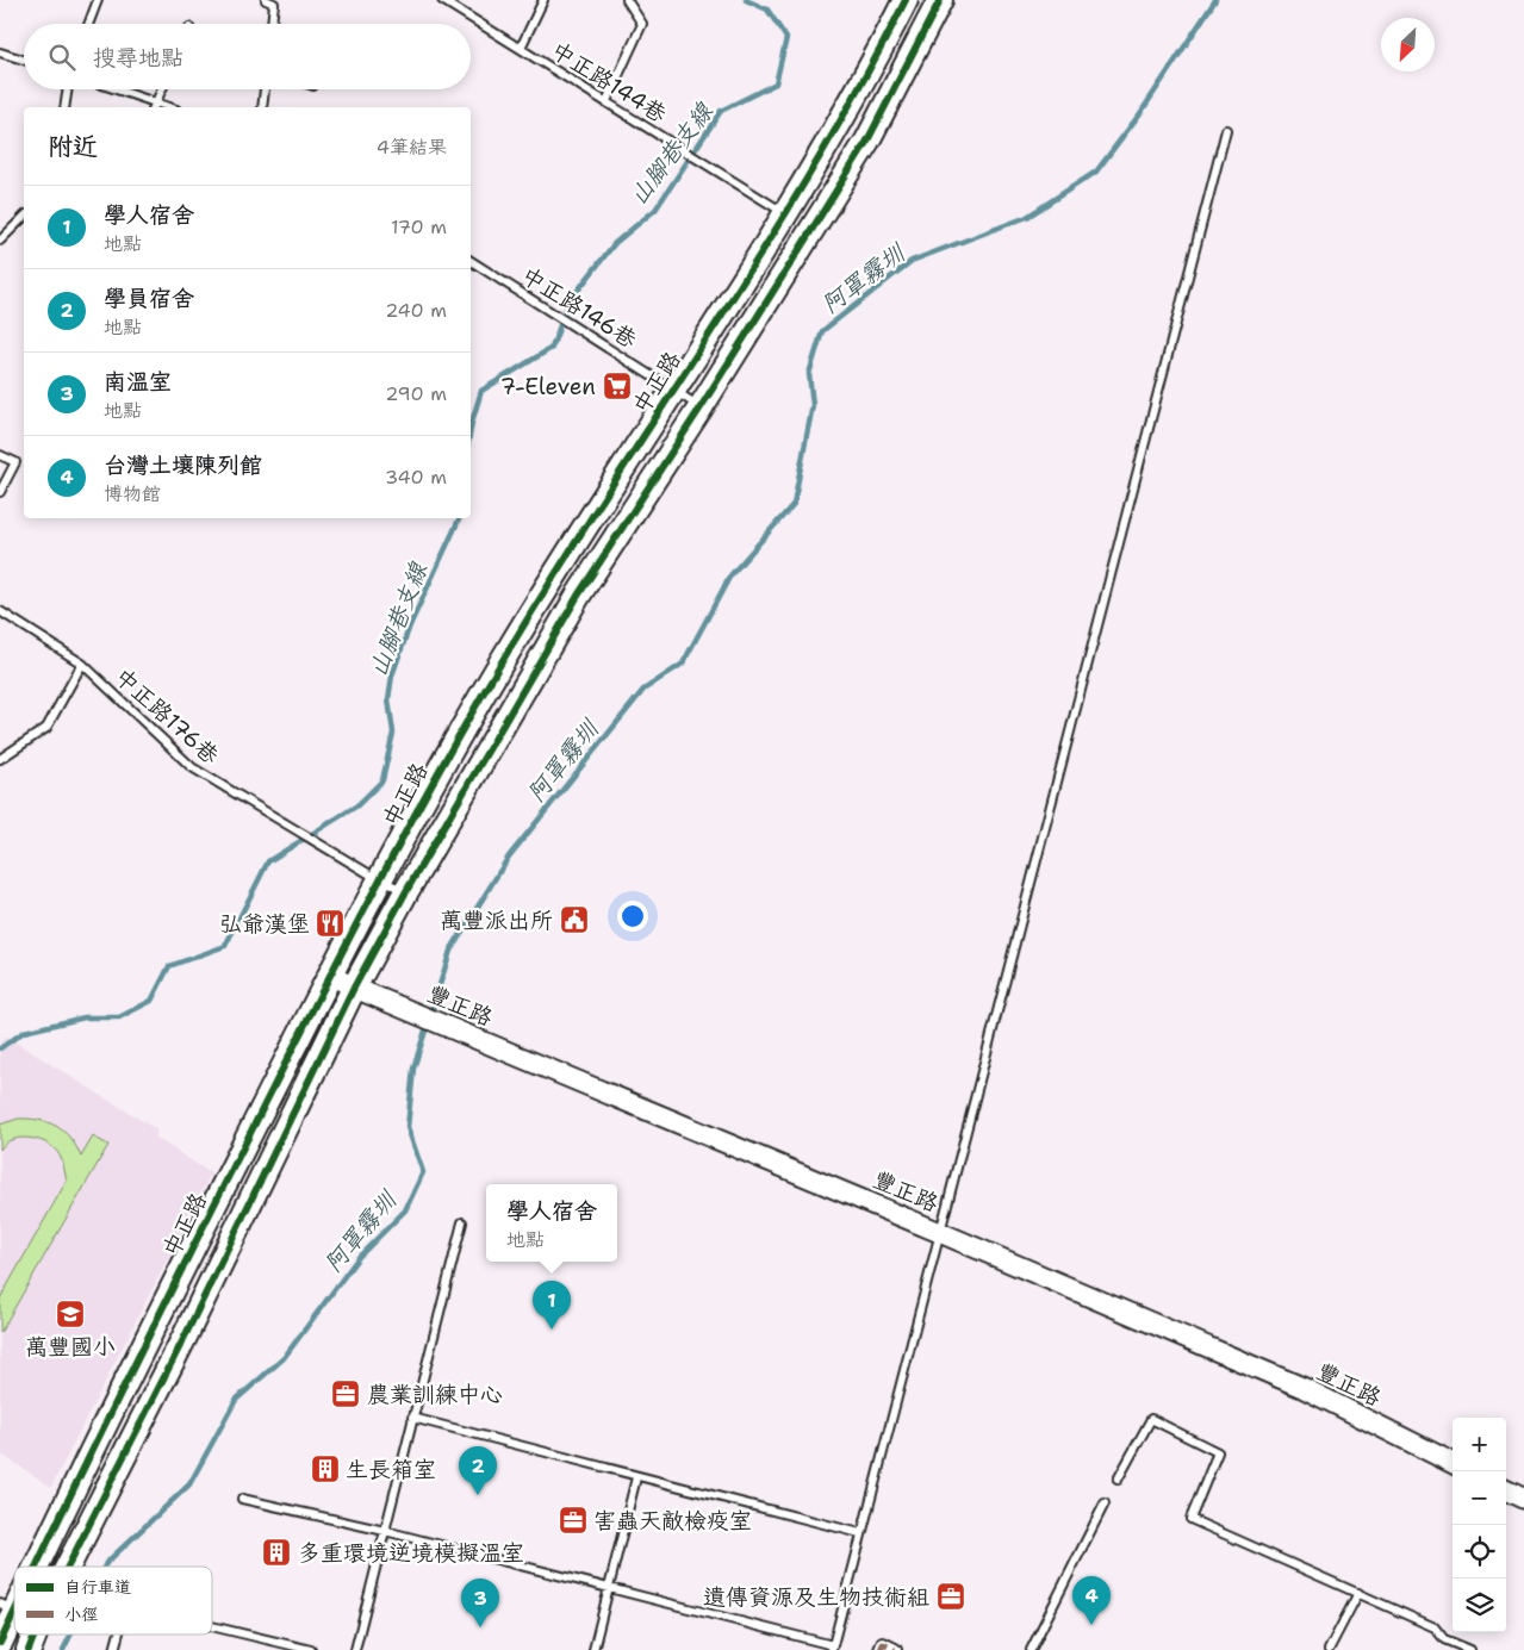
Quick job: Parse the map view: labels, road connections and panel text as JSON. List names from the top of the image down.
{
  "streets": {
    "main road": ["中正路"],
    "street": ["豐正路"],
    "lane": ["中正路144巷", "中正路146巷", "中正路176巷"]
  },
  "crossings": [
    ["中正路144巷", "中正路"],
    ["中正路146巷", "中正路"],
    ["中正路", "中正路176巷"],
    ["中正路", "豐正路"]
  ],
  "water": ["山腳巷支線", "阿罩霧圳"],
  "places": {
    "supermarket": ["7-Eleven"],
    "public building": ["萬豐派出所"],
    "restaurant": ["弘爺漢堡"],
    "school or university": ["萬豐國小"],
    "office": ["農業訓練中心", "害蟲天敵檢疫室", "遺傳資源及生物技術組"],
    "building": ["生長箱室", "多重環境逆境模擬溫室"]
  },
  "legend": ["自行車道", "小徑"],
  "north": "bottom left",
  "page": {
    "search": "搜尋地點",
    "heading": ["附近", "4筆結果"],
    "list": [
      {
        "mark": "1",
        "name": "學人宿舍",
        "note": "地點",
        "value": "170 m"
      },
      {
        "mark": "2",
        "name": "學員宿舍",
        "note": "地點",
        "value": "240 m"
      },
      {
        "mark": "3",
        "name": "南溫室",
        "note": "地點",
        "value": "290 m"
      },
      {
        "mark": "4",
        "name": "台灣土壤陳列館",
        "note": "博物館",
        "value": "340 m"
      }
    ],
    "popup": ["學人宿舍", "地點"],
    "pins": [
      "1",
      "2",
      "4",
      "3"
    ],
    "map_buttons": ["+", "−"]
  }
}
